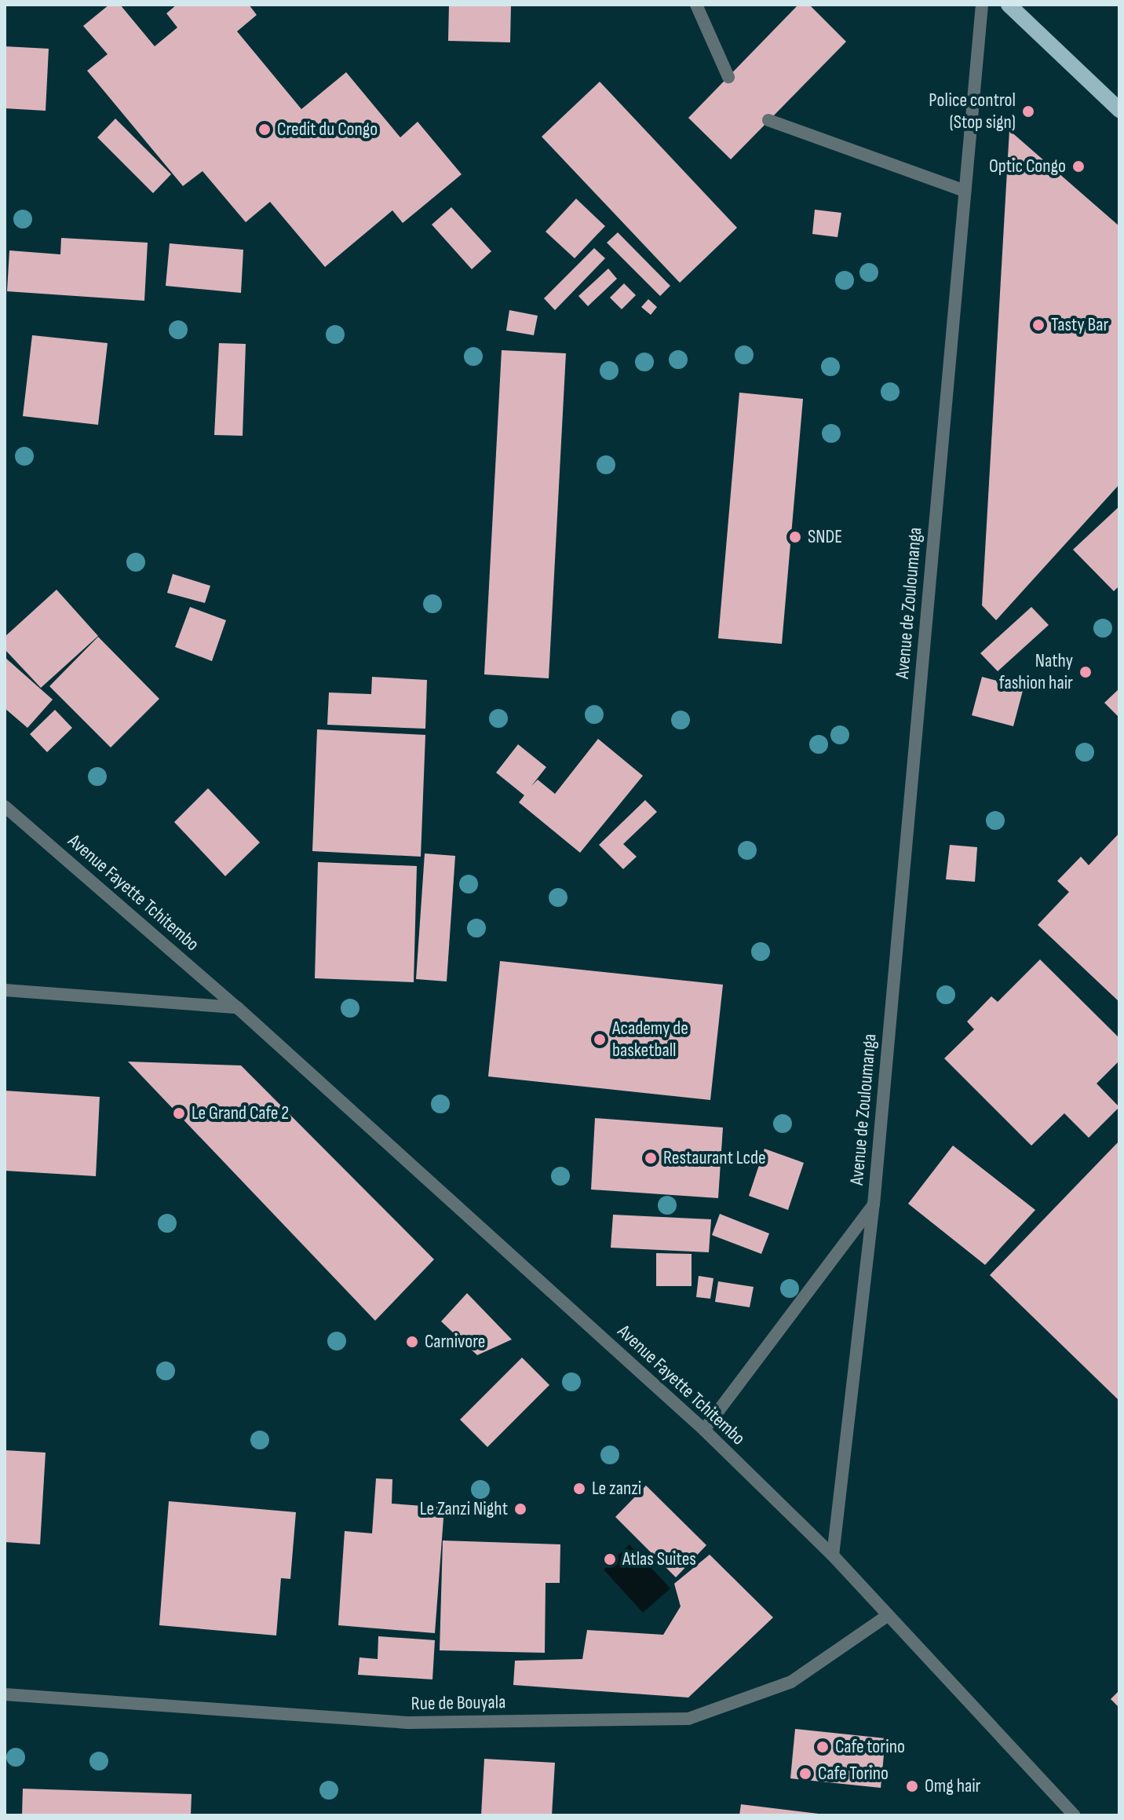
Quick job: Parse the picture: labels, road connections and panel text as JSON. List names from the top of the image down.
{
  "streets": {
    "street": ["Avenue de Zouloumanga", "Avenue Fayette Tchitembo", "Rue de Bouyala"]
  },
  "crossings": [
    ["Avenue de Zouloumanga", "Avenue Fayette Tchitembo"],
    ["Avenue Fayette Tchitembo", "Rue de Bouyala"]
  ],
  "places": [
    "Police control (Stop sign)",
    "Credit du Congo",
    "Optic Congo",
    "Tasty Bar",
    "SNDE",
    "Nathy fashion hair",
    "Academy de basketball",
    "Le Grand Cafe 2",
    "Restaurant Lcde",
    "Carnivore",
    "Le zanzi",
    "Le Zanzi Night",
    "Atlas Suites",
    "Cafe torino",
    "Cafe Torino",
    "Omg hair"
  ]
}
